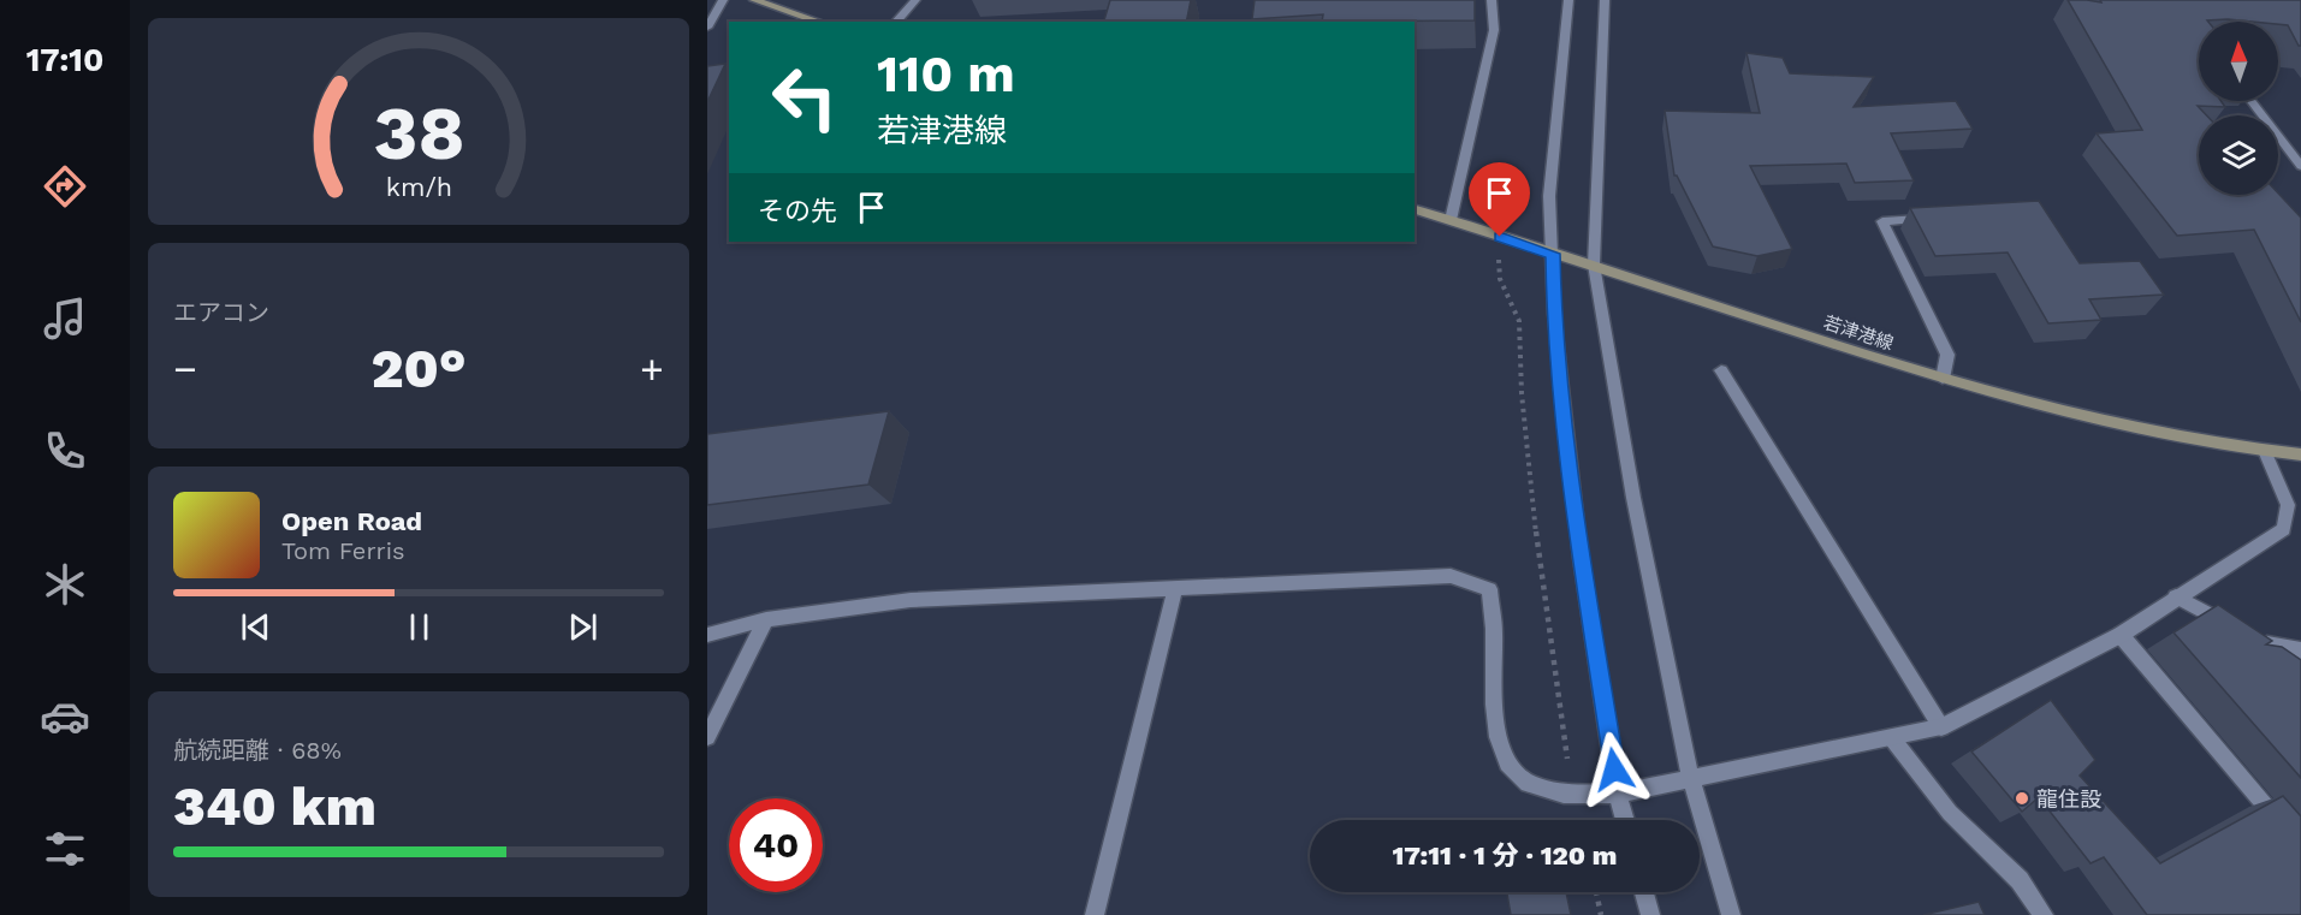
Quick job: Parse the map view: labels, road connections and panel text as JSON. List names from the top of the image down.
{
  "streets": {
    "main road": ["若津港線"]
  },
  "places": ["龍住設"],
  "north": "top",
  "page": {
    "tabs": "17:10",
    "turn": ["110 m", "若津港線"],
    "then": "その先",
    "tile": [
      "エアコン",
      ["航続距離 · 68%", "340 km"]
    ],
    "heat": ["−", "20°", "+"],
    "song": ["Open Road", "Tom Ferris"],
    "limit": "40",
    "trip": "17:11 · 1 分 · 120 m",
    "gauge": ["38", "km/h"]
  }
}
